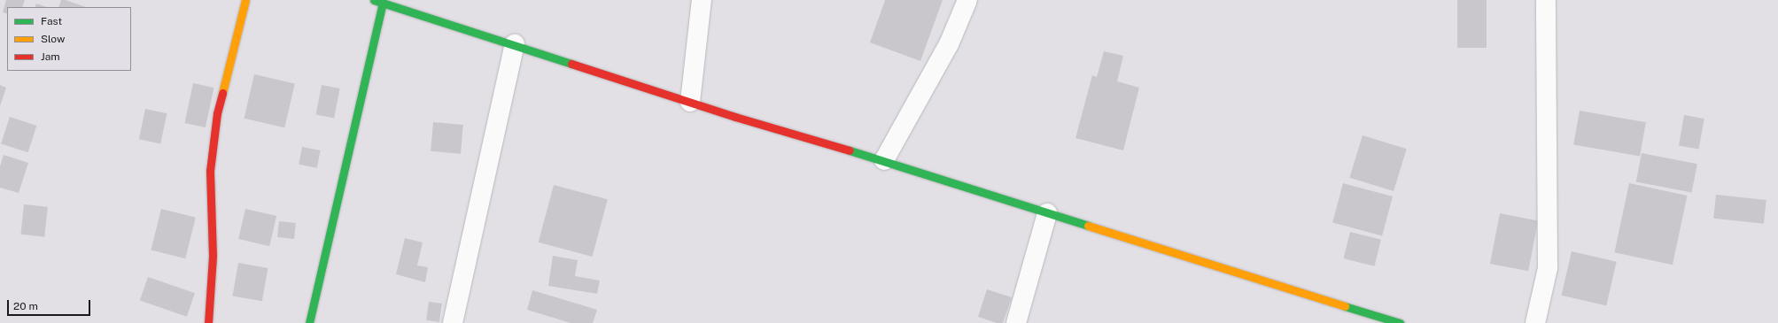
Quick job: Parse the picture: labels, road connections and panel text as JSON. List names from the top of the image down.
{
  "legend": ["Fast", "Slow", "Jam"],
  "scale_bar": "20 m"
}
